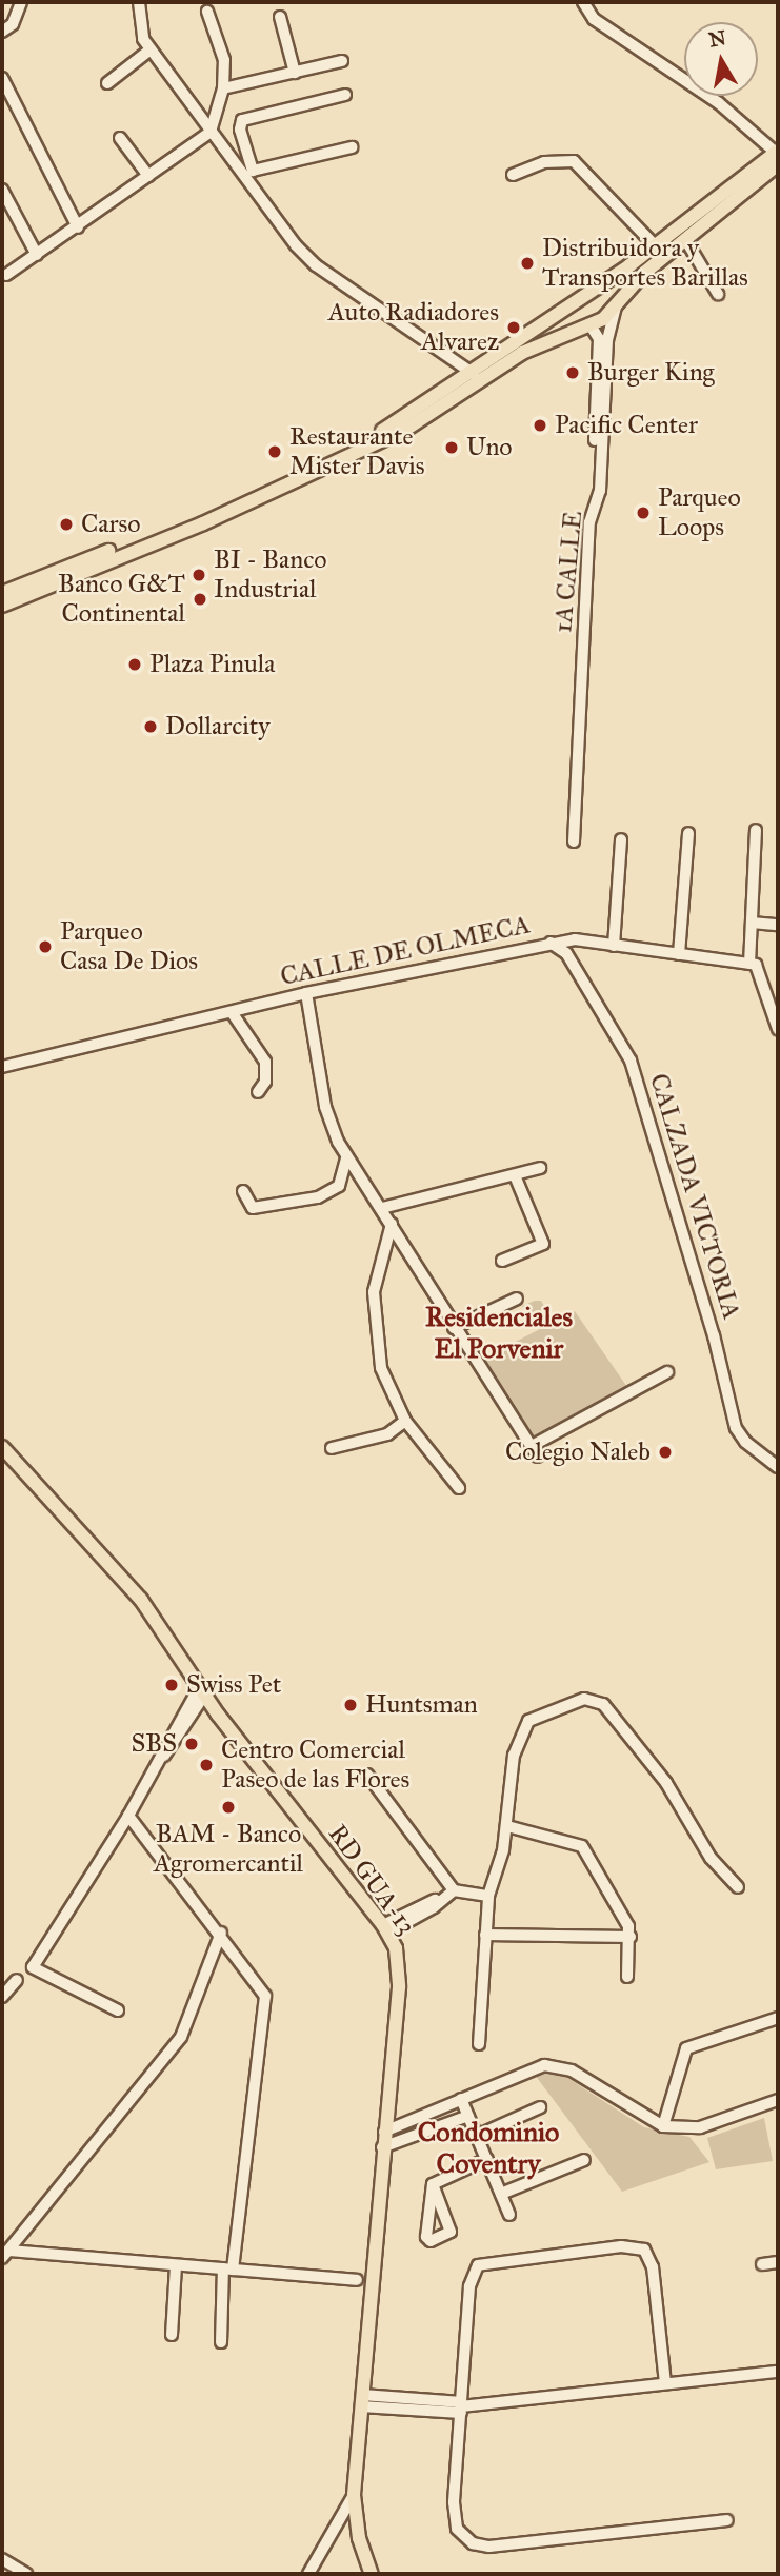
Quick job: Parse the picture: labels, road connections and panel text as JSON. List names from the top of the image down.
{
  "streets": {
    "main road": ["RD GUA-13"],
    "street": ["1A CALLE", "CALLE DE OLMECA", "CALZADA VICTORIA"]
  },
  "crossings": [
    ["CALLE DE OLMECA", "CALZADA VICTORIA"]
  ],
  "districts": ["Residenciales El Porvenir", "Condominio Coventry"],
  "places": [
    "Distribuidora y Transportes Barillas",
    "Auto Radiadores Alvarez",
    "Burger King",
    "Pacific Center",
    "Uno",
    "Restaurante Mister Davis",
    "Parqueo Loops",
    "Carso",
    "BI - Banco Industrial",
    "Banco G&T Continental",
    "Plaza Pinula",
    "Dollarcity",
    "Parqueo Casa De Dios",
    "Colegio Naleb",
    "Swiss Pet",
    "Huntsman",
    "SBS",
    "Centro Comercial Paseo de las Flores",
    "BAM - Banco Agromercantil"
  ],
  "north": "top"
}
